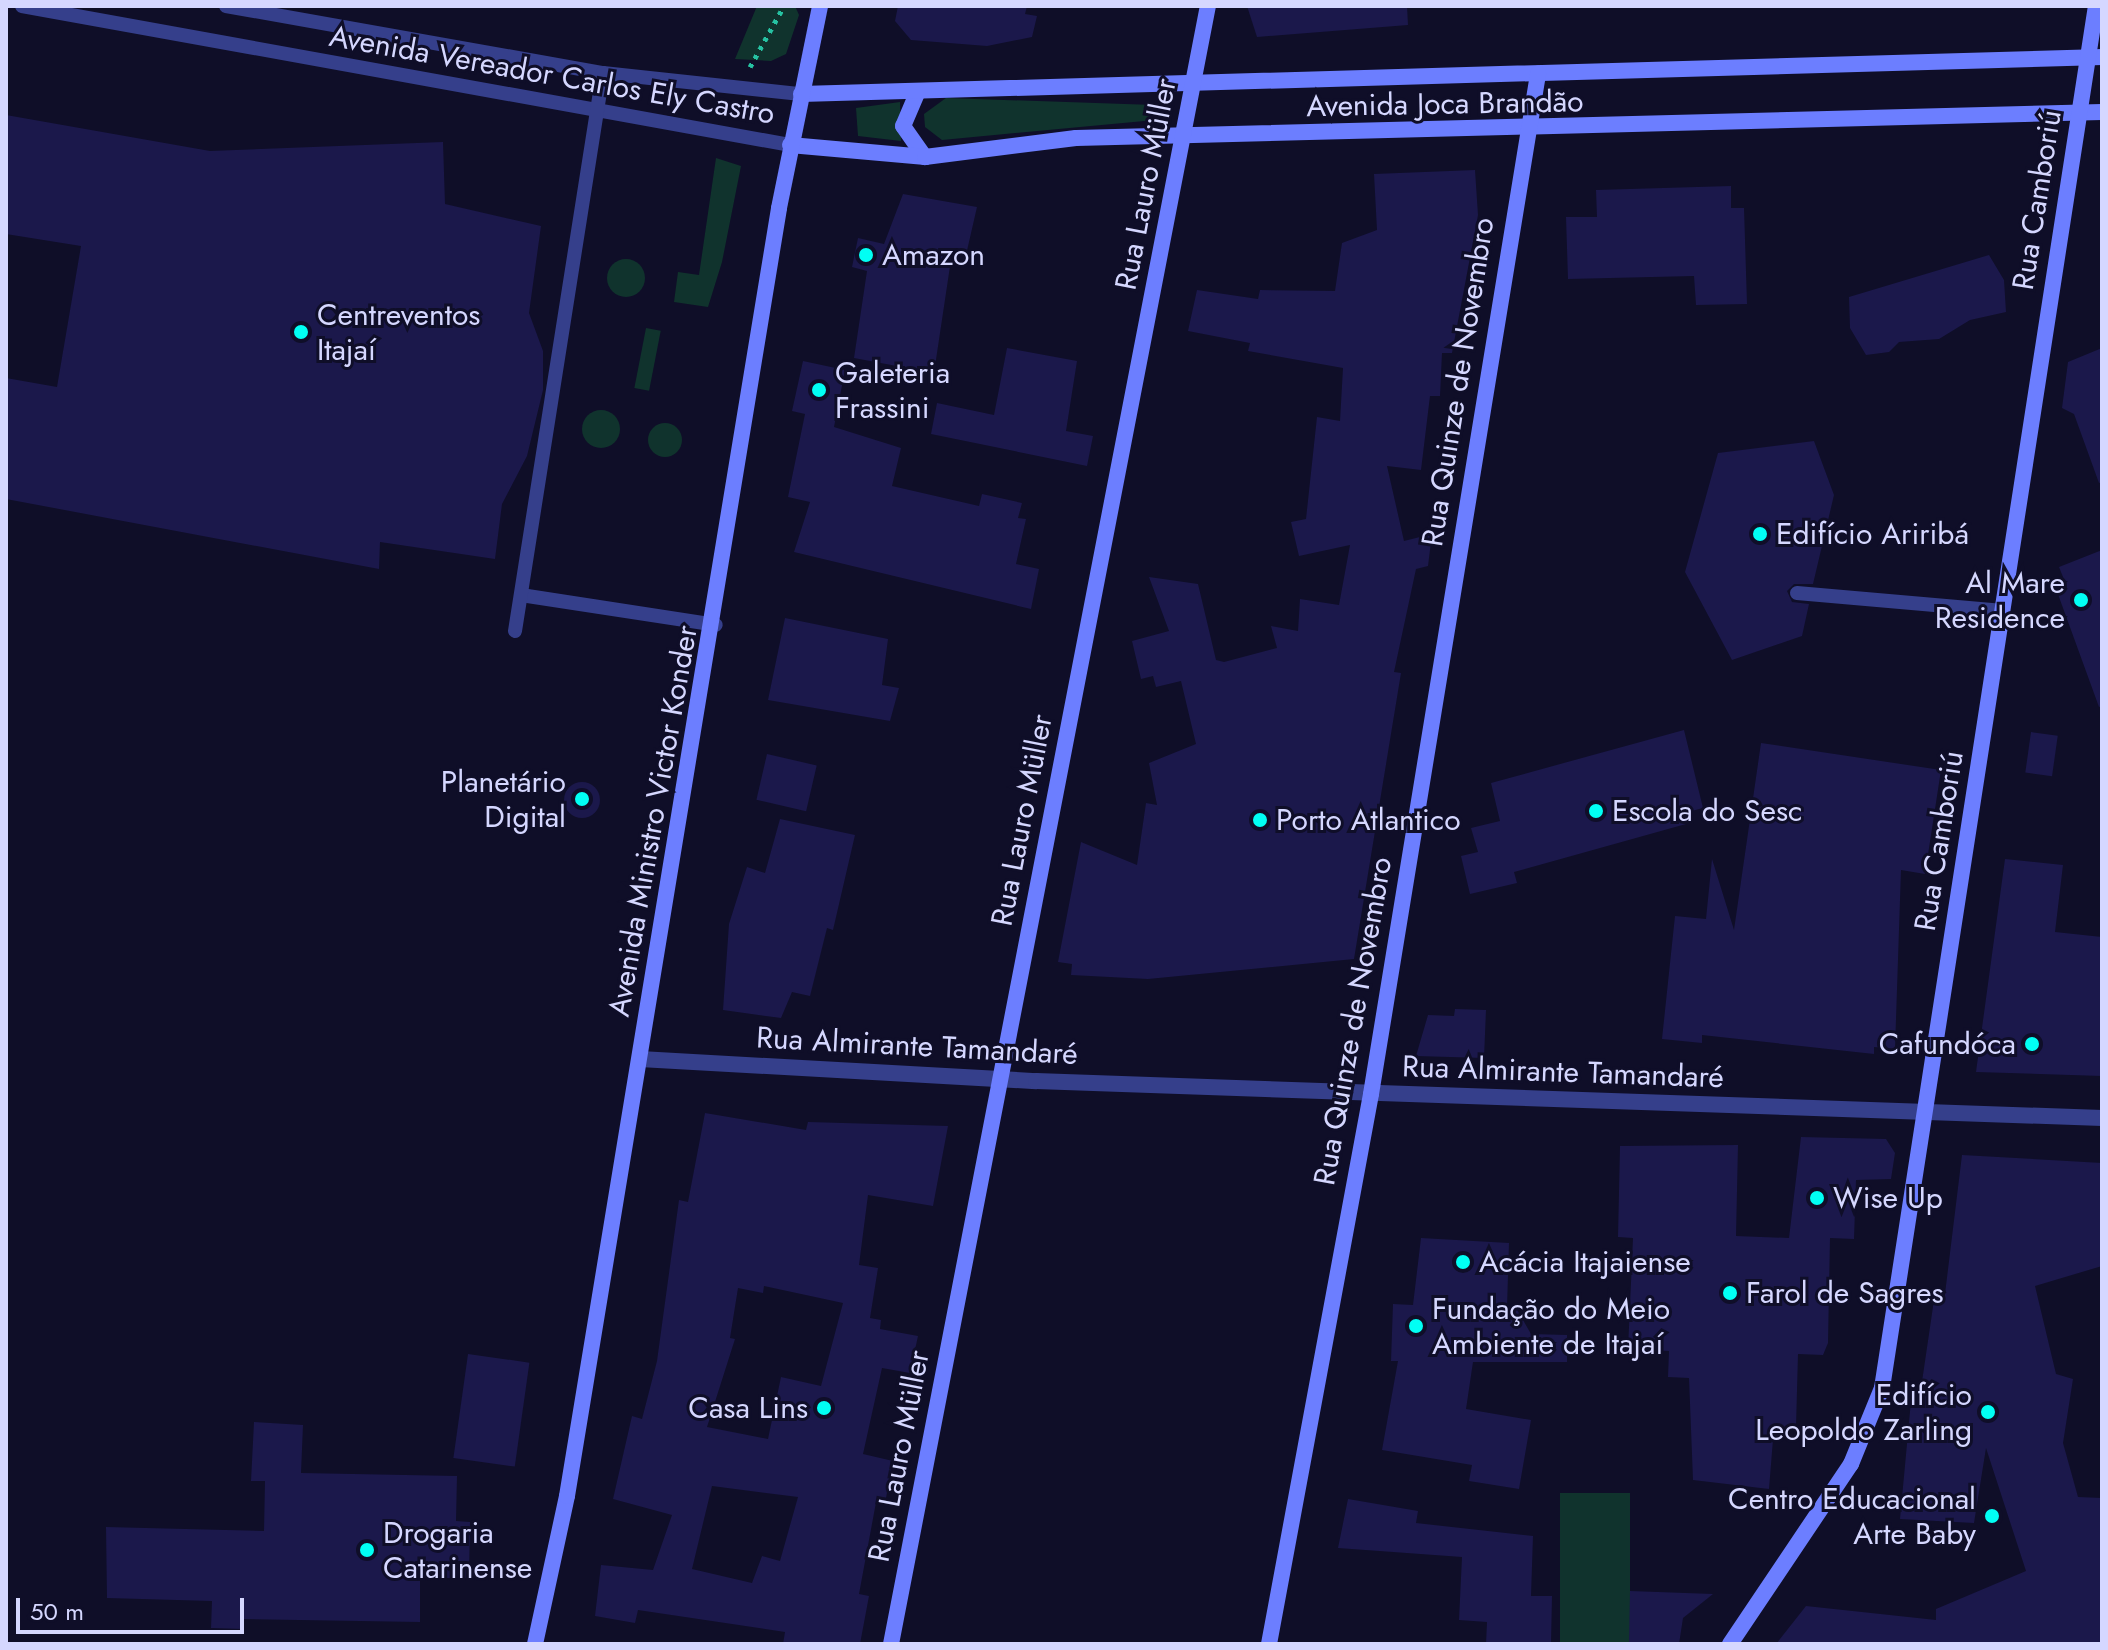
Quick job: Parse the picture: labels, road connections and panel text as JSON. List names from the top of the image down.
{
  "streets": {
    "main road": [
      "Avenida Joca Brandão",
      "Rua Lauro Müller",
      "Rua Camboriú",
      "Rua Quinze de Novembro",
      "Avenida Ministro Victor Konder"
    ],
    "street": ["Rua Almirante Tamandaré"],
    "lane": ["Avenida Vereador Carlos Ely Castro"]
  },
  "crossings": [
    ["Avenida Vereador Carlos Ely Castro", "Avenida Joca Brandão"],
    ["Avenida Vereador Carlos Ely Castro", "Avenida Ministro Victor Konder"],
    ["Avenida Joca Brandão", "Rua Lauro Müller"],
    ["Avenida Joca Brandão", "Rua Camboriú"],
    ["Avenida Joca Brandão", "Rua Quinze de Novembro"],
    ["Avenida Joca Brandão", "Avenida Ministro Victor Konder"],
    ["Rua Lauro Müller", "Rua Almirante Tamandaré"],
    ["Rua Camboriú", "Rua Almirante Tamandaré"],
    ["Rua Quinze de Novembro", "Rua Almirante Tamandaré"],
    ["Avenida Ministro Victor Konder", "Rua Almirante Tamandaré"]
  ],
  "places": [
    "Amazon",
    "Centreventos Itajaí",
    "Galeteria Frassini",
    "Edifício Ariribá",
    "Al Mare Residence",
    "Planetário Digital",
    "Escola do Sesc",
    "Porto Atlantico",
    "Cafundóca",
    "Wise Up",
    "Acácia Itajaiense",
    "Farol de Sagres",
    "Fundação do Meio Ambiente de Itajaí",
    "Casa Lins",
    "Edifício Leopoldo Zarling",
    "Centro Educacional Arte Baby",
    "Drogaria Catarinense"
  ],
  "scale_bar": "50 m"
}
